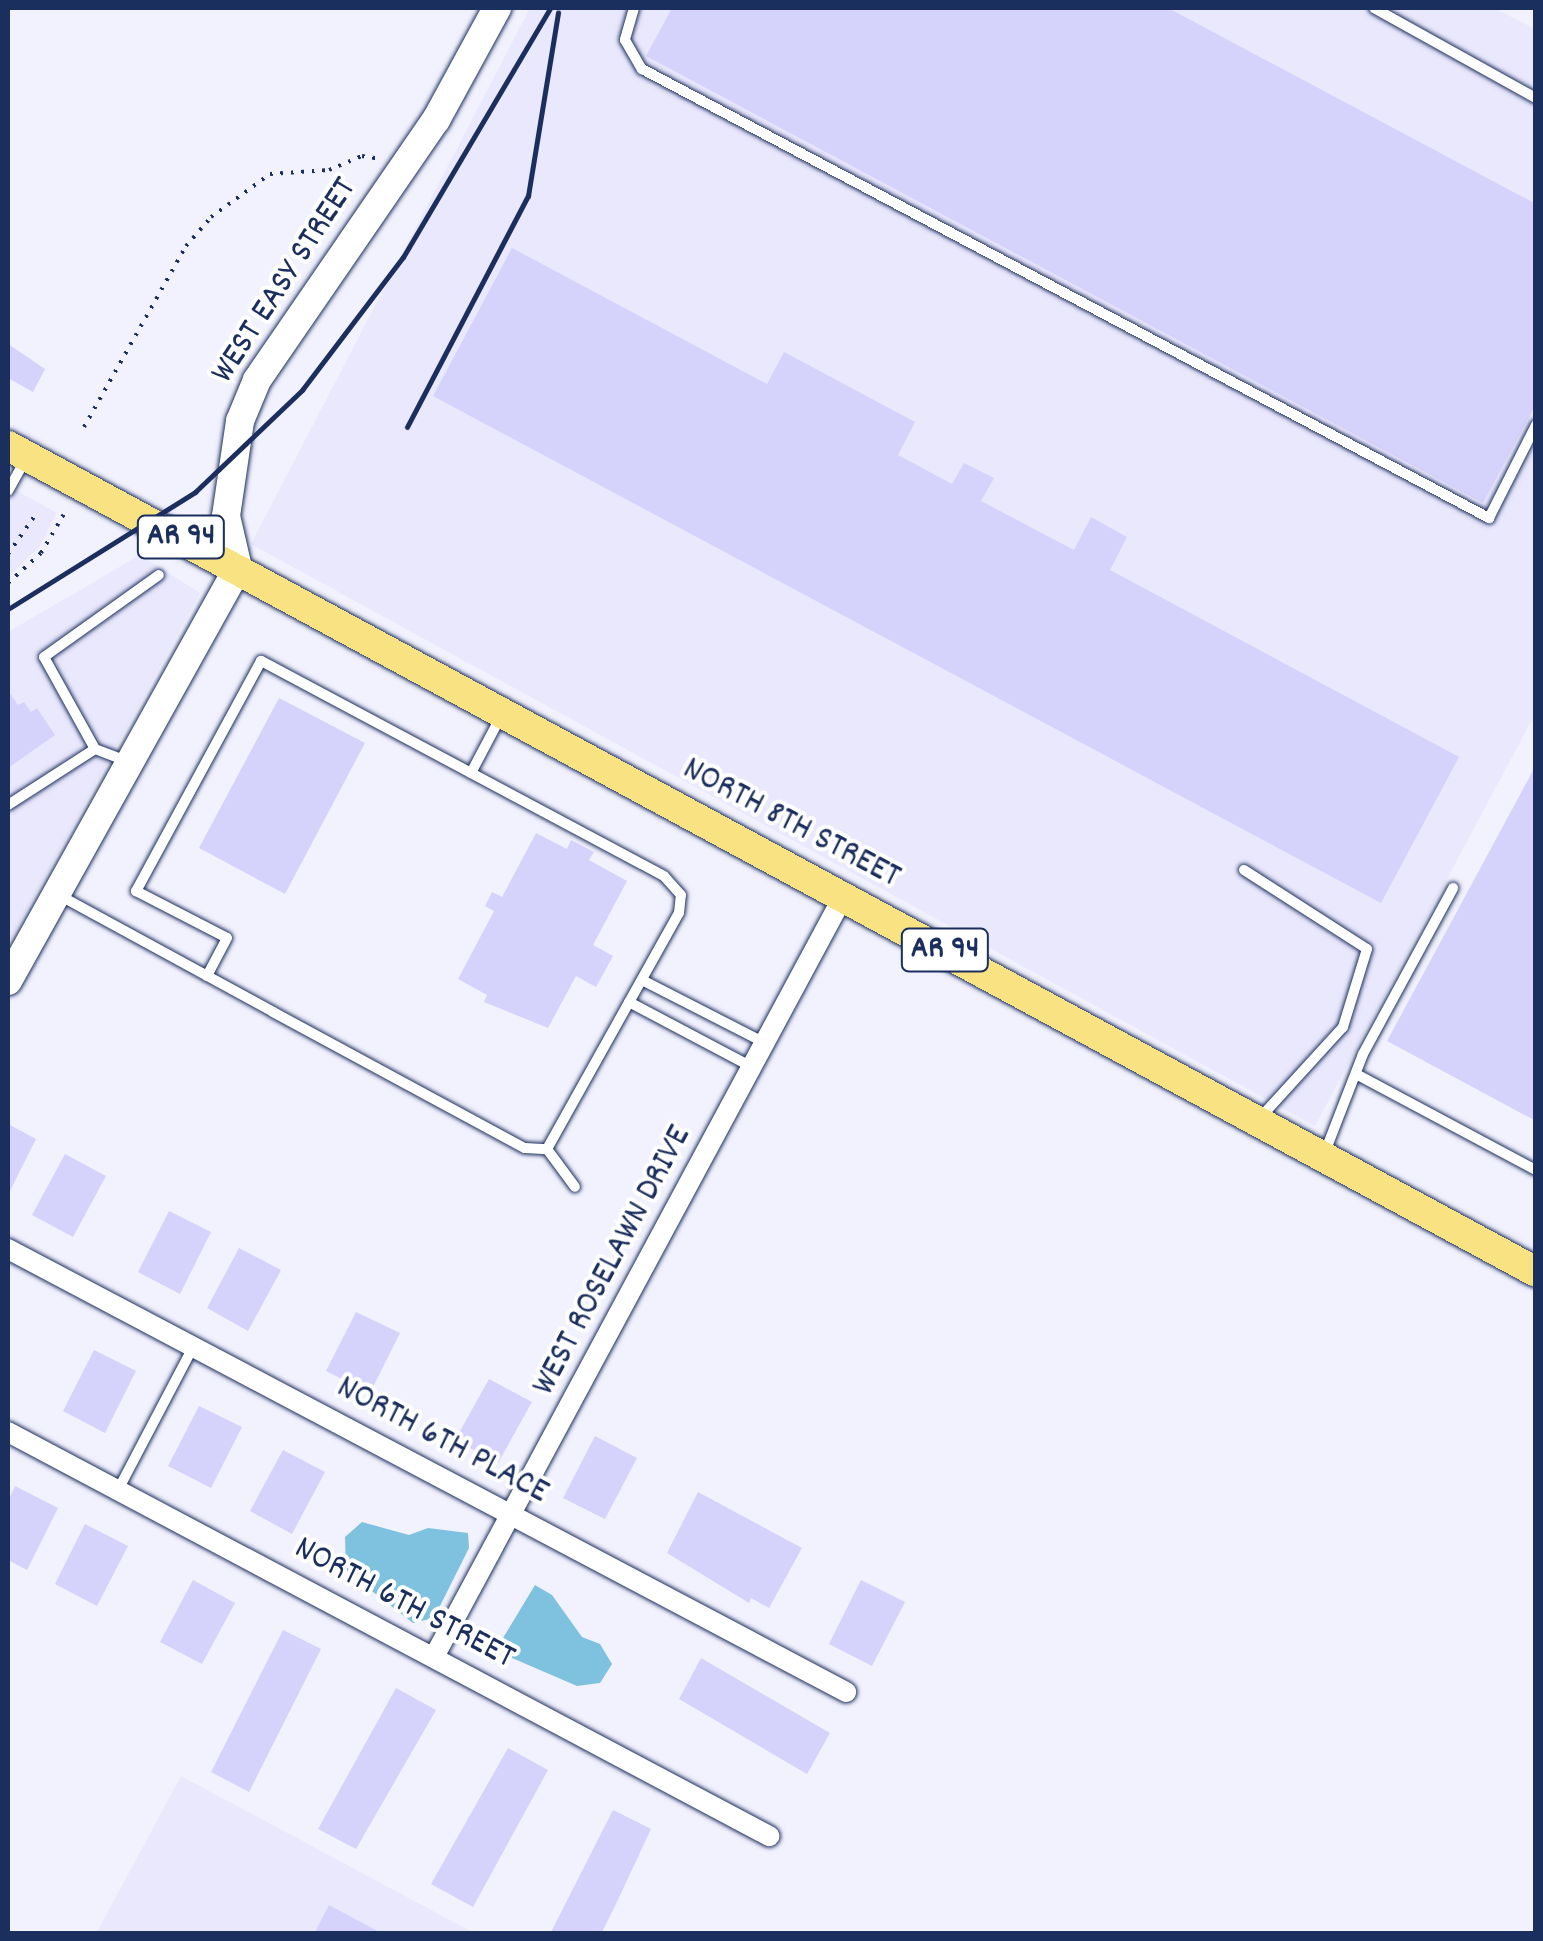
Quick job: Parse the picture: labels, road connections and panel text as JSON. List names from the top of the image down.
{
  "streets": {
    "main road": ["AR 94", "NORTH 8TH STREET"],
    "street": [
      "WEST EASY STREET",
      "WEST ROSELAWN DRIVE",
      "NORTH 6TH PLACE",
      "NORTH 6TH STREET"
    ]
  },
  "crossings": [
    ["WEST EASY STREET", "NORTH 8TH STREET"],
    ["NORTH 8TH STREET", "WEST ROSELAWN DRIVE"],
    ["WEST ROSELAWN DRIVE", "NORTH 6TH PLACE"],
    ["WEST ROSELAWN DRIVE", "NORTH 6TH STREET"]
  ]
}
